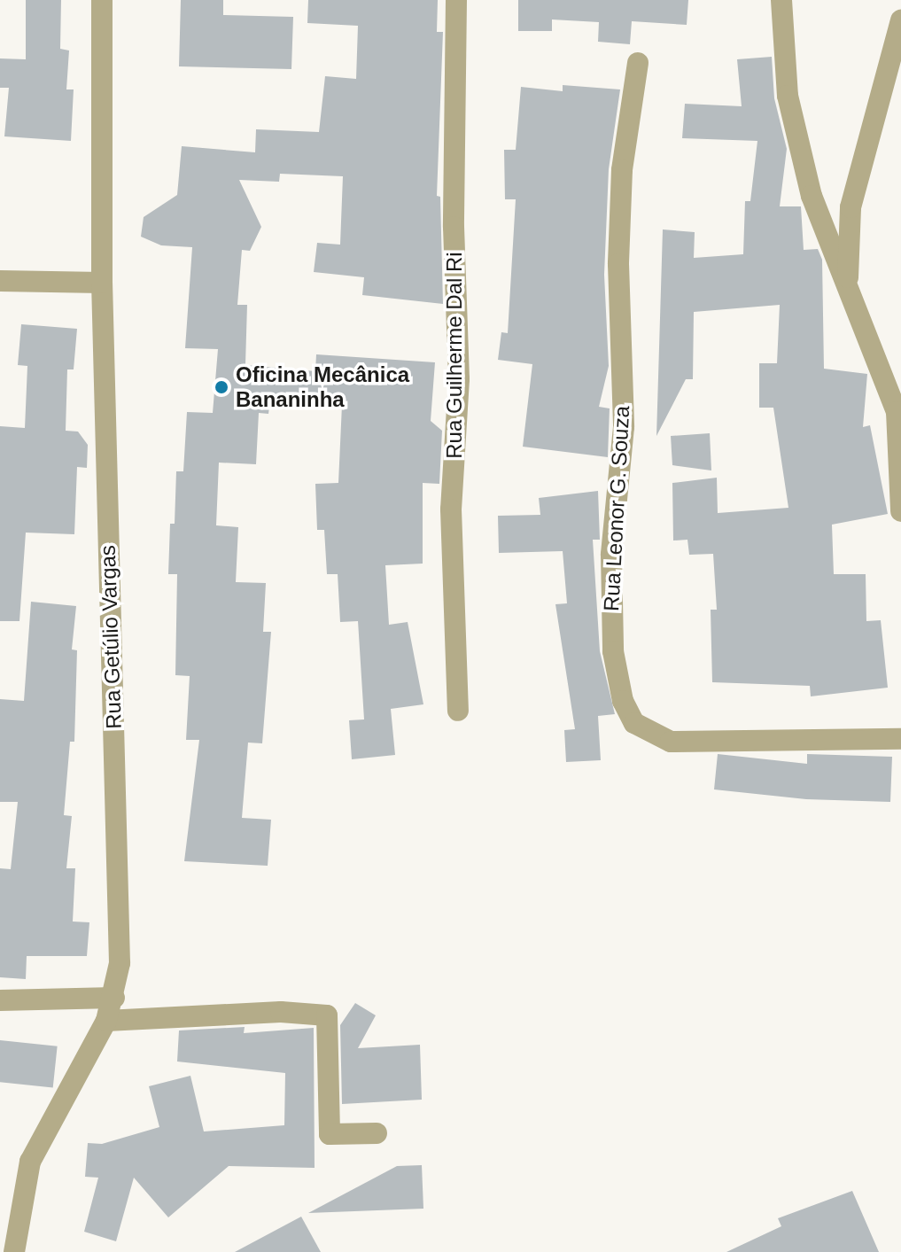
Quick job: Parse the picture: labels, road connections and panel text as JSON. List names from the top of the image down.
{
  "streets": {
    "street": ["Rua Guilherme Dal Ri", "Rua Leonor G. Souza", "Rua Getúlio Vargas"]
  },
  "places": ["Oficina Mecânica Bananinha"]
}
